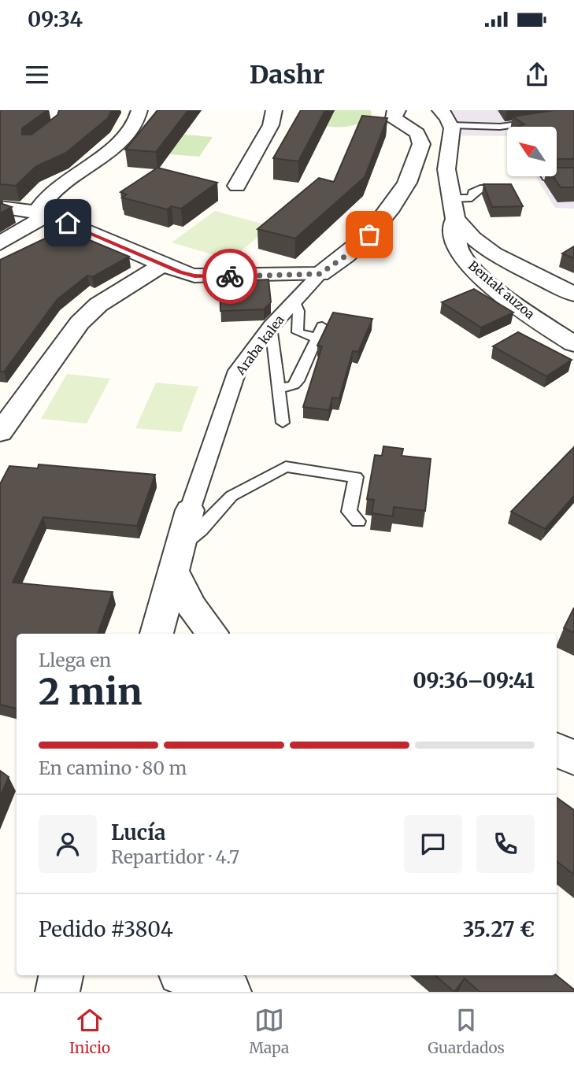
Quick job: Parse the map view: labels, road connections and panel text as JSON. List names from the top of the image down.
{
  "streets": {
    "street": ["Bentak auzoa", "Araba kalea"]
  },
  "north": "top left",
  "page": {
    "status": "09:34",
    "header": "Dashr",
    "heading": ["2 min", "Llega en", "09:36–09:41"],
    "panel": [
      "Lucía",
      "Repartidor · 4.7",
      "Pedido #3804",
      "35.27 €"
    ],
    "bar": "En camino · 80 m",
    "tabs": ["Inicio", "Mapa", "Guardados"]
  }
}
